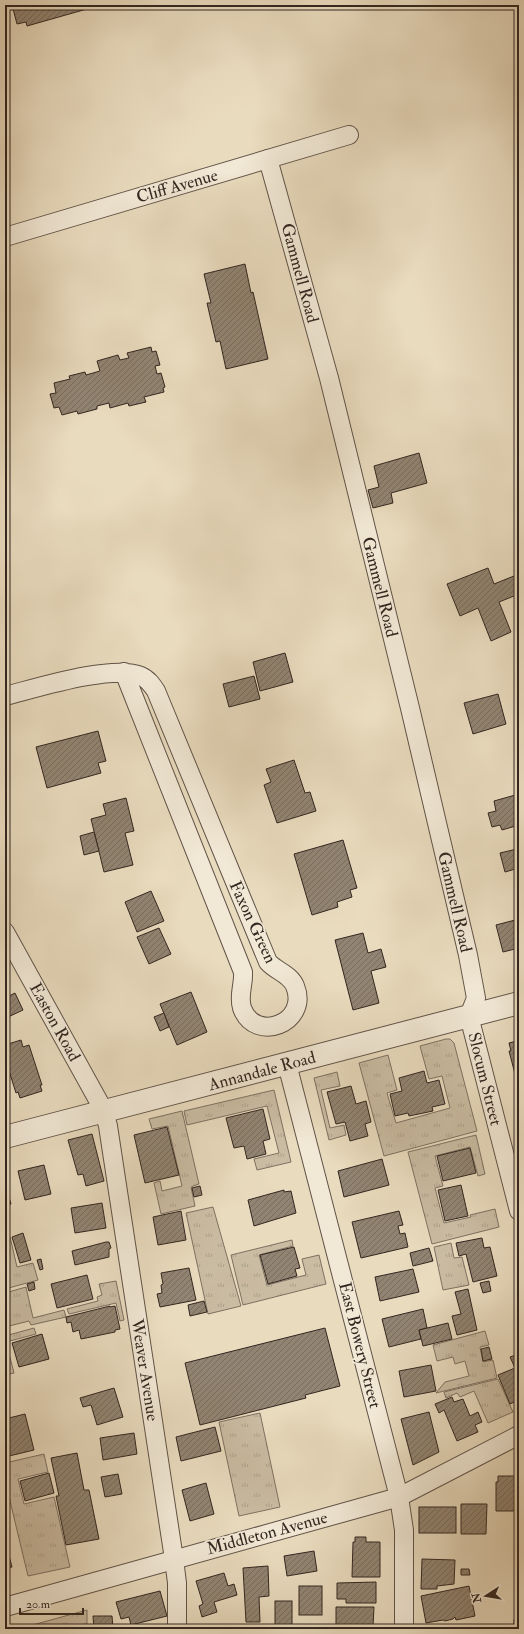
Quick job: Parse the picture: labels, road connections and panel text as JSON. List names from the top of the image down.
{
  "streets": {
    "street": [
      "Cliff Avenue",
      "Gammell Road",
      "Faxon Green",
      "Easton Road",
      "Annandale Road",
      "Slocum Street",
      "East Bowery Street",
      "Weaver Avenue",
      "Middleton Avenue"
    ]
  },
  "crossings": [
    ["Cliff Avenue", "Gammell Road"],
    ["Gammell Road", "Annandale Road"],
    ["Gammell Road", "Slocum Street"],
    ["Easton Road", "Annandale Road"],
    ["Easton Road", "Weaver Avenue"],
    ["Annandale Road", "Slocum Street"],
    ["Annandale Road", "East Bowery Street"],
    ["Annandale Road", "Weaver Avenue"],
    ["East Bowery Street", "Middleton Avenue"],
    ["Weaver Avenue", "Middleton Avenue"]
  ],
  "scale_bar": "20 m",
  "north": "left"
}
